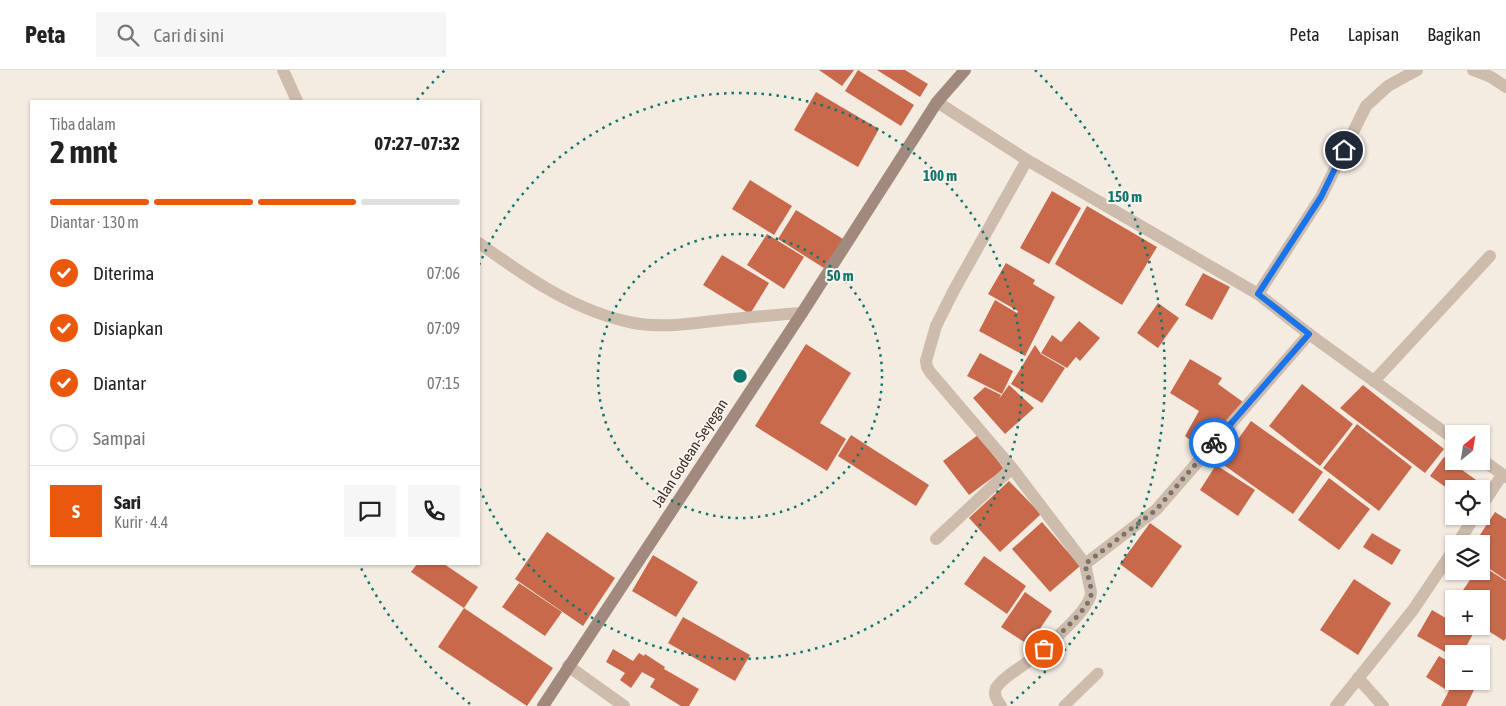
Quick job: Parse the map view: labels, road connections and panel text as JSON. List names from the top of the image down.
{
  "streets": {
    "main road": ["Jalan Godean-Seyegan"]
  },
  "north": "top right",
  "page": {
    "header": "Peta",
    "search": "Cari di sini",
    "nav": ["Peta", "Lapisan", "Bagikan"],
    "heading": ["2 mnt", "Tiba dalam", "07:27–07:32"],
    "panel": ["Sari", "Kurir · 4.4"],
    "bar": "Diantar · 130 m",
    "list": [
      ["Diterima", "07:06"],
      ["Disiapkan", "07:09"],
      ["Diantar", "07:15"],
      "Sampai"
    ],
    "map_buttons": ["+", "−"],
    "round": "S"
  },
  "rings": ["100 m", "150 m", "50 m"]
}
